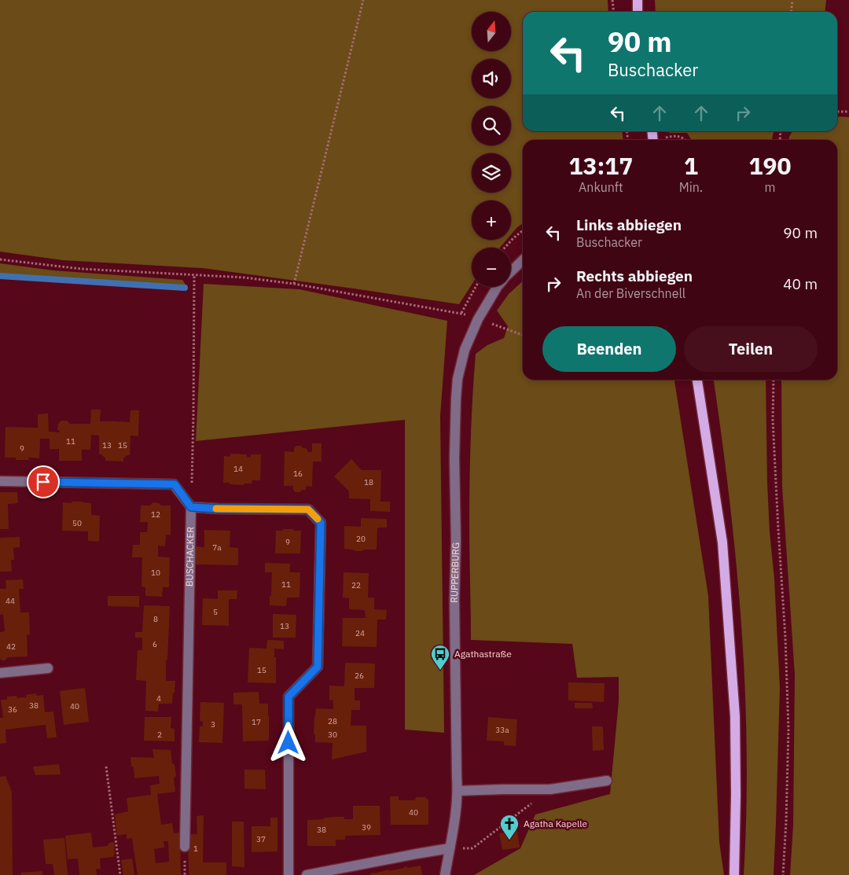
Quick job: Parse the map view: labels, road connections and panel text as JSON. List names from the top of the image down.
{
  "streets": {
    "street": ["BUSCHACKER", "RUPPERBURG"]
  },
  "places": {
    "bus stop": ["Agathastraße"],
    "church": ["Agatha Kapelle"]
  },
  "house_numbers": [
    "11",
    "13",
    "15",
    "9",
    "14",
    "16",
    "18",
    "12",
    "50",
    "20",
    "9",
    "7a",
    "10",
    "11",
    "22",
    "44",
    "5",
    "8",
    "13",
    "24",
    "6",
    "42",
    "15",
    "26",
    "4",
    "38",
    "40",
    "36",
    "28",
    "17",
    "3",
    "33a",
    "2",
    "30",
    "40",
    "39",
    "38",
    "37",
    "1"
  ],
  "north": "top",
  "page": {
    "map_buttons": ["+", "−"],
    "turn": ["90 m", "Buschacker"],
    "eta": [
      "13:17",
      "Ankunft",
      "1",
      "Min.",
      "190",
      "m"
    ],
    "list": [
      {
        "name": "Links abbiegen",
        "note": "Buschacker",
        "value": "90 m"
      },
      {
        "name": "Rechts abbiegen",
        "note": "An der Biverschnell",
        "value": "40 m"
      }
    ],
    "buttons": ["Beenden", "Teilen"]
  }
}
